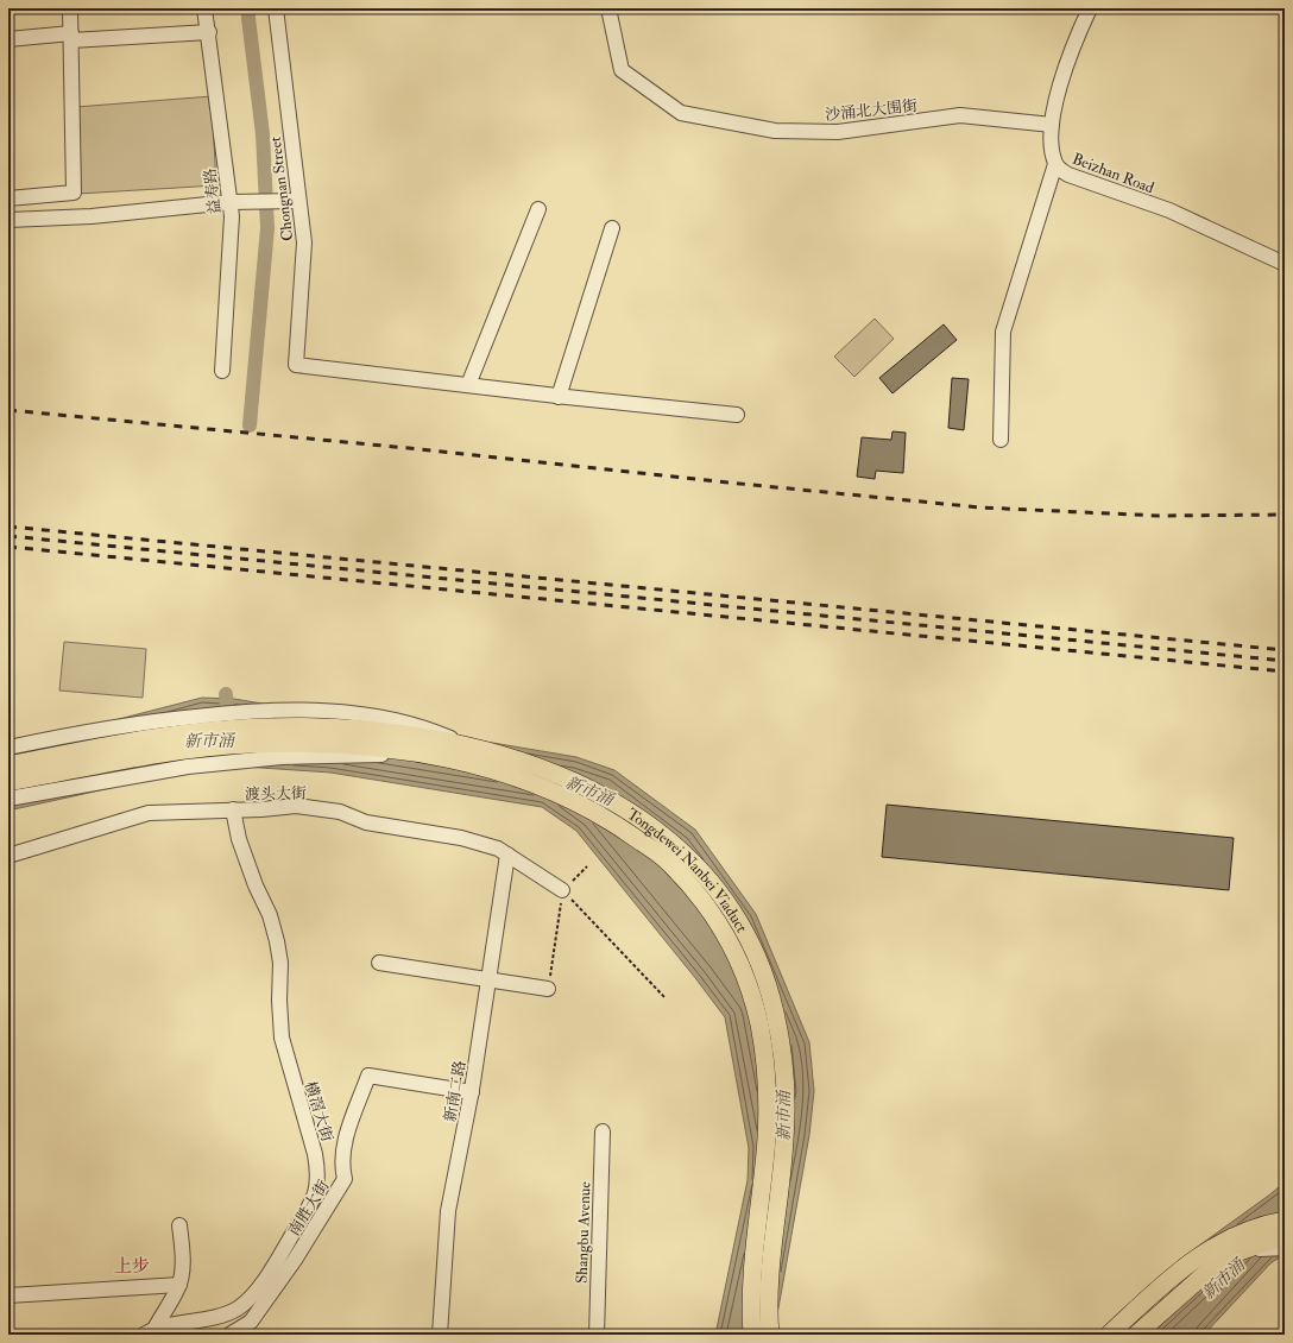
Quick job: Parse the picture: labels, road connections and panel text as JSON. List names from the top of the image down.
{
  "streets": {
    "main road": ["Tongdewei Nanbei Viaduct"],
    "street": [
      "沙涌北大围街",
      "Beizhan Road",
      "Chongnan Street",
      "益寿路",
      "渡头大街",
      "新南二路",
      "横滘大街",
      "南胜大街",
      "Shangbu Avenue"
    ]
  },
  "crossings": [
    ["沙涌北大围街", "Beizhan Road"],
    ["渡头大街", "新南二路"],
    ["渡头大街", "横滘大街"],
    ["新南二路", "南胜大街"]
  ],
  "districts": ["上步"],
  "water": ["新市涌"]
}
